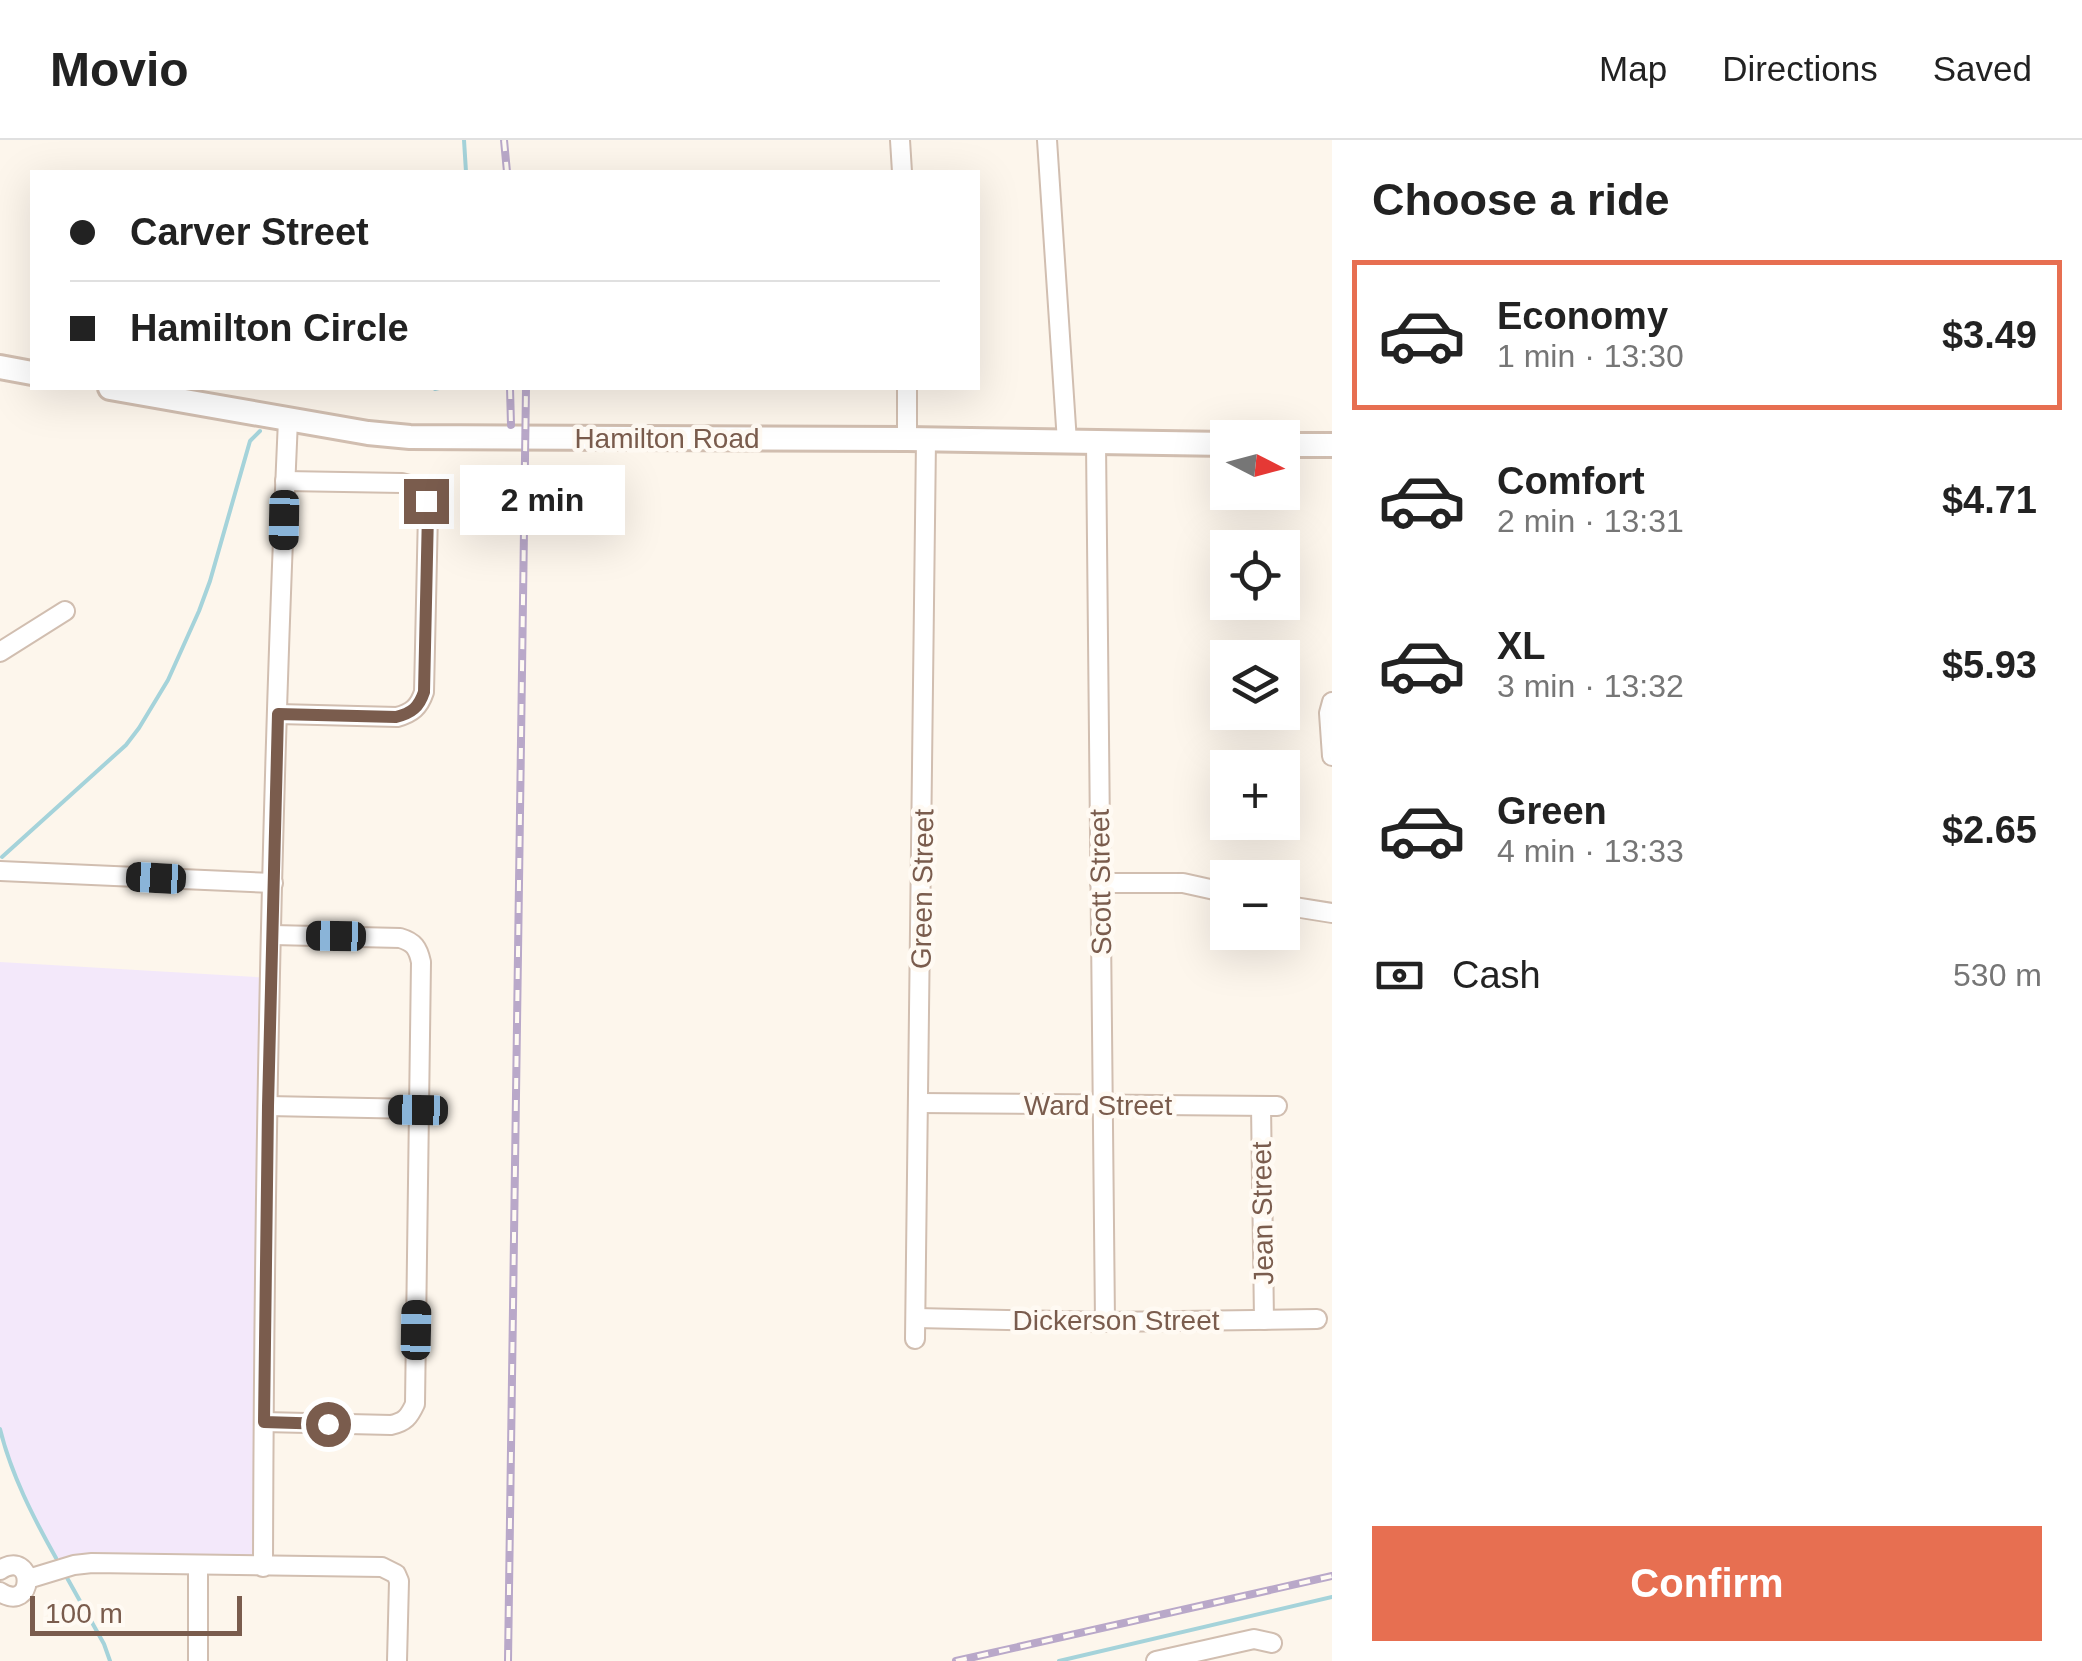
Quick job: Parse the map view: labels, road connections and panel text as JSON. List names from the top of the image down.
{
  "streets": {
    "street": [
      "Hamilton Road",
      "Scott Street",
      "Green Street",
      "Ward Street",
      "Jean Street",
      "Dickerson Street"
    ]
  },
  "crossings": [
    ["Hamilton Road", "Scott Street"],
    ["Hamilton Road", "Green Street"],
    ["Scott Street", "Ward Street"],
    ["Scott Street", "Dickerson Street"],
    ["Green Street", "Ward Street"],
    ["Green Street", "Dickerson Street"],
    ["Ward Street", "Jean Street"],
    ["Jean Street", "Dickerson Street"]
  ],
  "scale_bar": "100 m",
  "north": "right",
  "page": {
    "header": "Movio",
    "nav": ["Map", "Directions", "Saved"],
    "heading": "Choose a ride",
    "banner": ["Carver Street", "Hamilton Circle"],
    "list": [
      {
        "name": "Economy",
        "note": "1 min · 13:30",
        "value": "$3.49"
      },
      {
        "name": "Comfort",
        "note": "2 min · 13:31",
        "value": "$4.71"
      },
      {
        "name": "XL",
        "note": "3 min · 13:32",
        "value": "$5.93"
      },
      {
        "name": "Green",
        "note": "4 min · 13:33",
        "value": "$2.65"
      }
    ],
    "map_buttons": ["+", "−"],
    "bubble": "2 min",
    "pay": ["Cash", "530 m"],
    "buttons": "Confirm",
    "scale": "100 m"
  }
}
